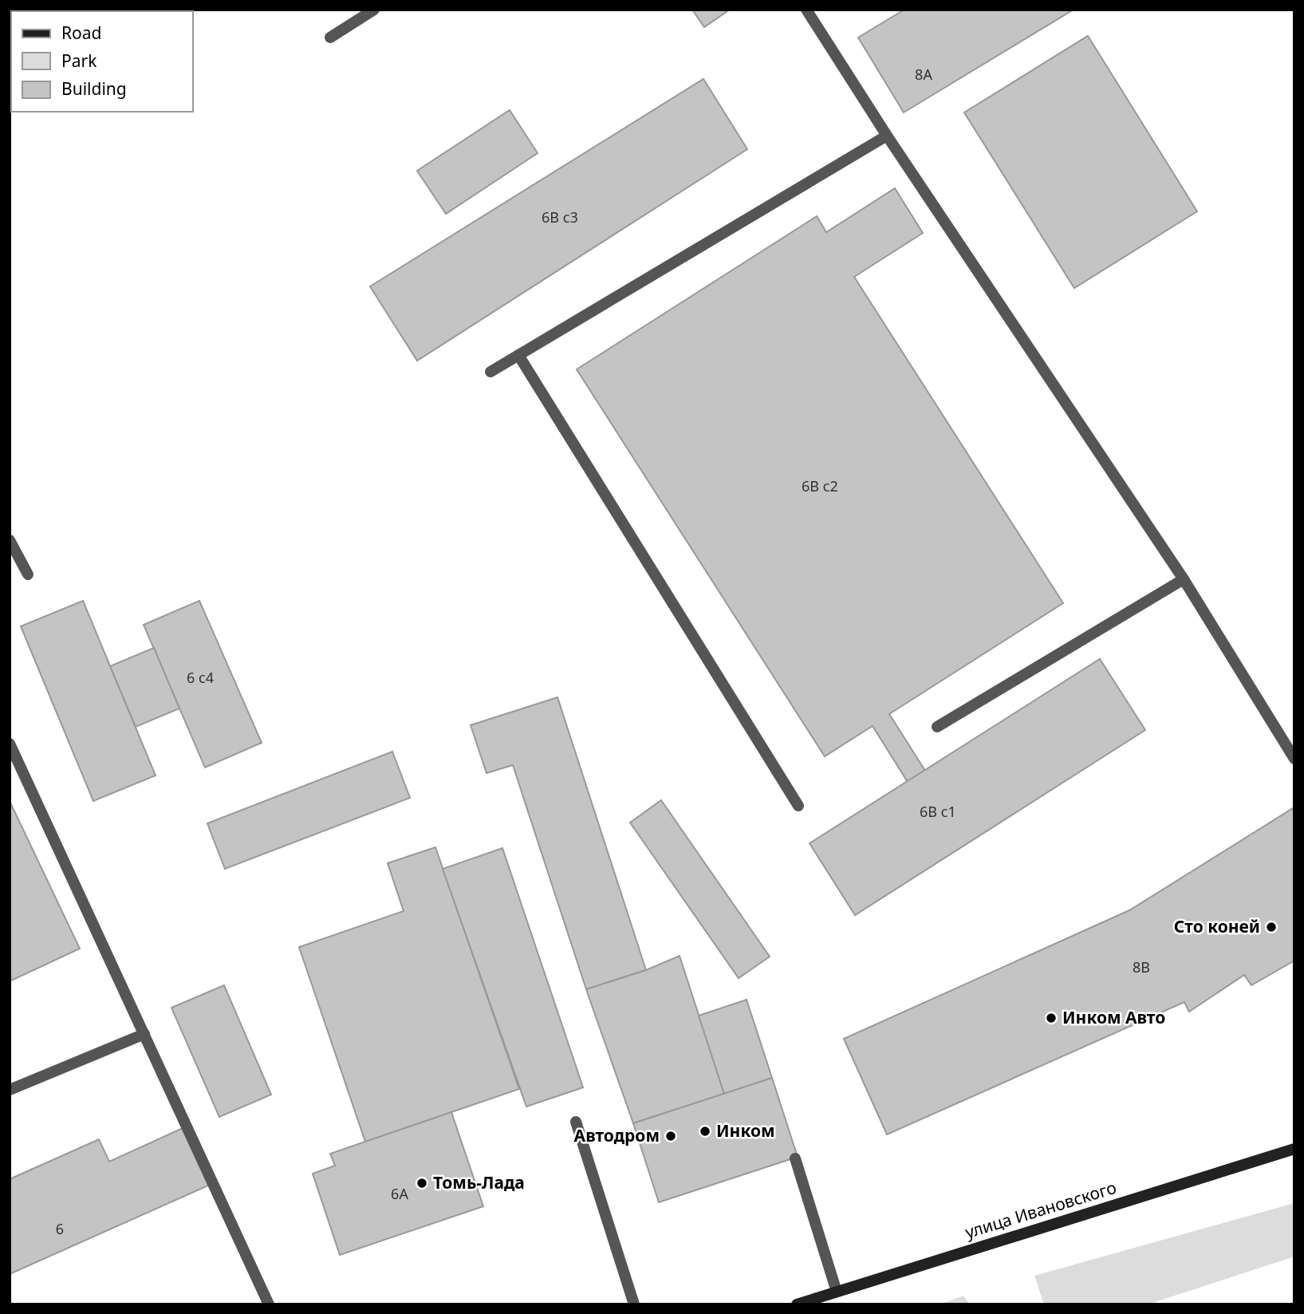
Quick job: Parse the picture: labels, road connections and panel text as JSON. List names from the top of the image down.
{
  "streets": {
    "main road": ["улица Ивановского"]
  },
  "places": [
    "Сто коней",
    "Инком Авто",
    "Инком",
    "Автодром",
    "Томь-Лада"
  ],
  "house_numbers": [
    "8А",
    "6В с3",
    "6В с2",
    "6 с4",
    "6В с1",
    "8В",
    "6А",
    "6"
  ],
  "legend": ["Road", "Park", "Building"]
}
